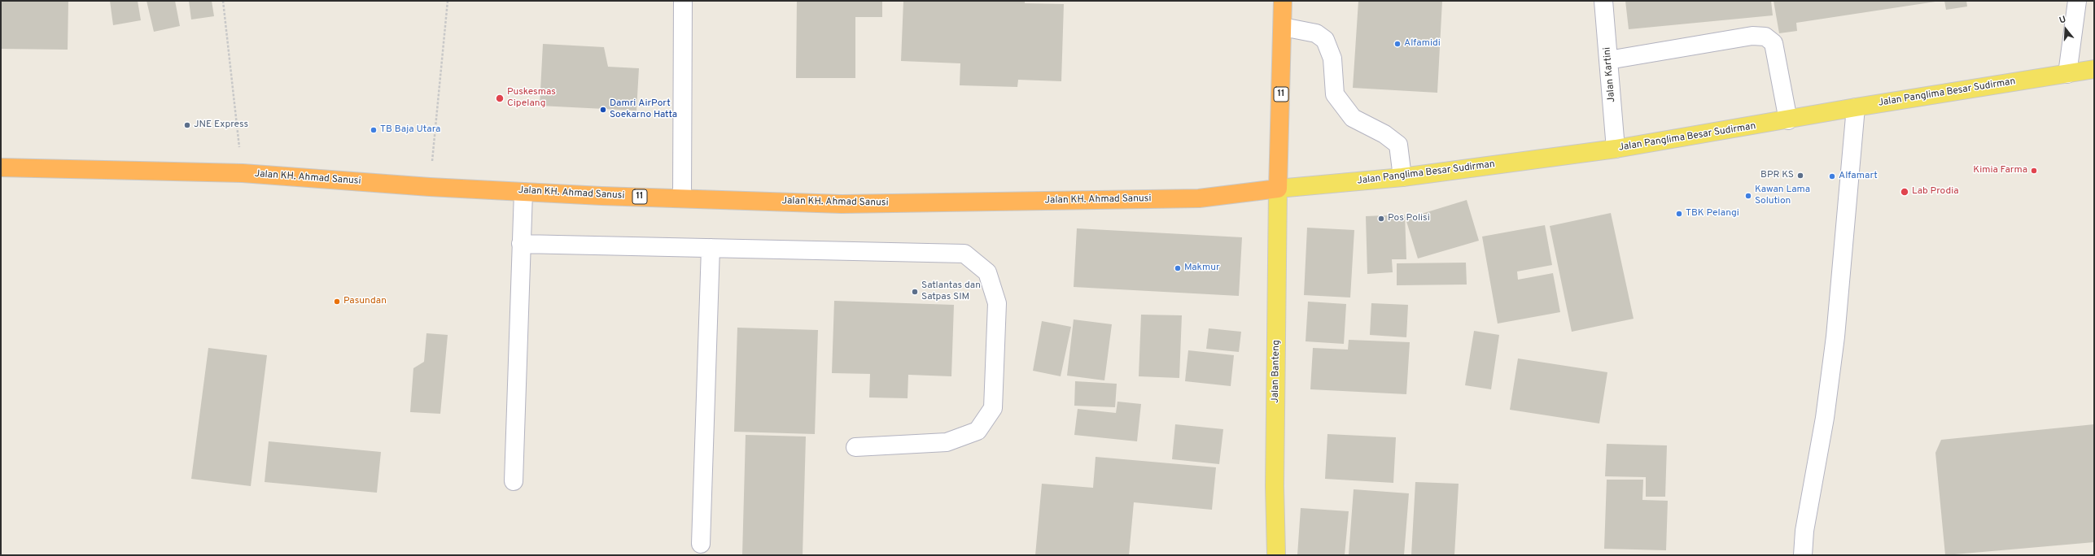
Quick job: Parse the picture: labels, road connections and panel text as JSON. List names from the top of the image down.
{
  "streets": {
    "highway": ["11", "Jalan KH. Ahmad Sanusi"],
    "main road": ["Jalan Panglima Besar Sudirman", "Jalan Banteng"],
    "street": ["Jalan Kartini"]
  },
  "crossings": [
    ["Jalan Kartini", "Jalan Panglima Besar Sudirman"],
    ["Jalan Panglima Besar Sudirman", "11"],
    ["Jalan Panglima Besar Sudirman", "Jalan KH. Ahmad Sanusi"],
    ["Jalan Panglima Besar Sudirman", "Jalan Banteng"],
    ["11", "Jalan KH. Ahmad Sanusi"],
    ["11", "Jalan Banteng"],
    ["Jalan KH. Ahmad Sanusi", "Jalan Banteng"]
  ],
  "places": [
    "Alfamidi",
    "Puskesmas Cipelang",
    "Damri AirPort Soekarno Hatta",
    "JNE Express",
    "TB Baja Utara",
    "Kimia Farma",
    "BPR KS",
    "Alfamart",
    "Lab Prodia",
    "Kawan Lama Solution",
    "TBK Pelangi",
    "Pos Polisi",
    "Makmur",
    "Satlantas dan Satpas SIM",
    "Pasundan"
  ],
  "north": "top"
}
